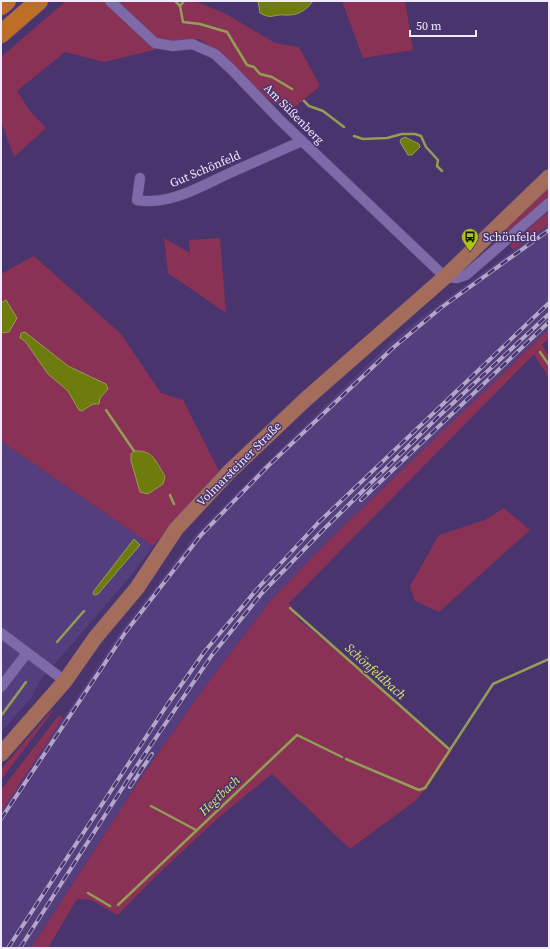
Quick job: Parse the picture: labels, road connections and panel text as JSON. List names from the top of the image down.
{
  "streets": {
    "main road": ["Volmarsteiner Straße"],
    "street": ["Am Süßenberg", "Gut Schönfeld"]
  },
  "crossings": [
    ["Am Süßenberg", "Gut Schönfeld"],
    ["Am Süßenberg", "Volmarsteiner Straße"]
  ],
  "water": ["Schönfeldbach", "Hegtbach"],
  "places": {
    "bus stop": ["Schönfeld"]
  },
  "scale_bar": "50 m"
}
